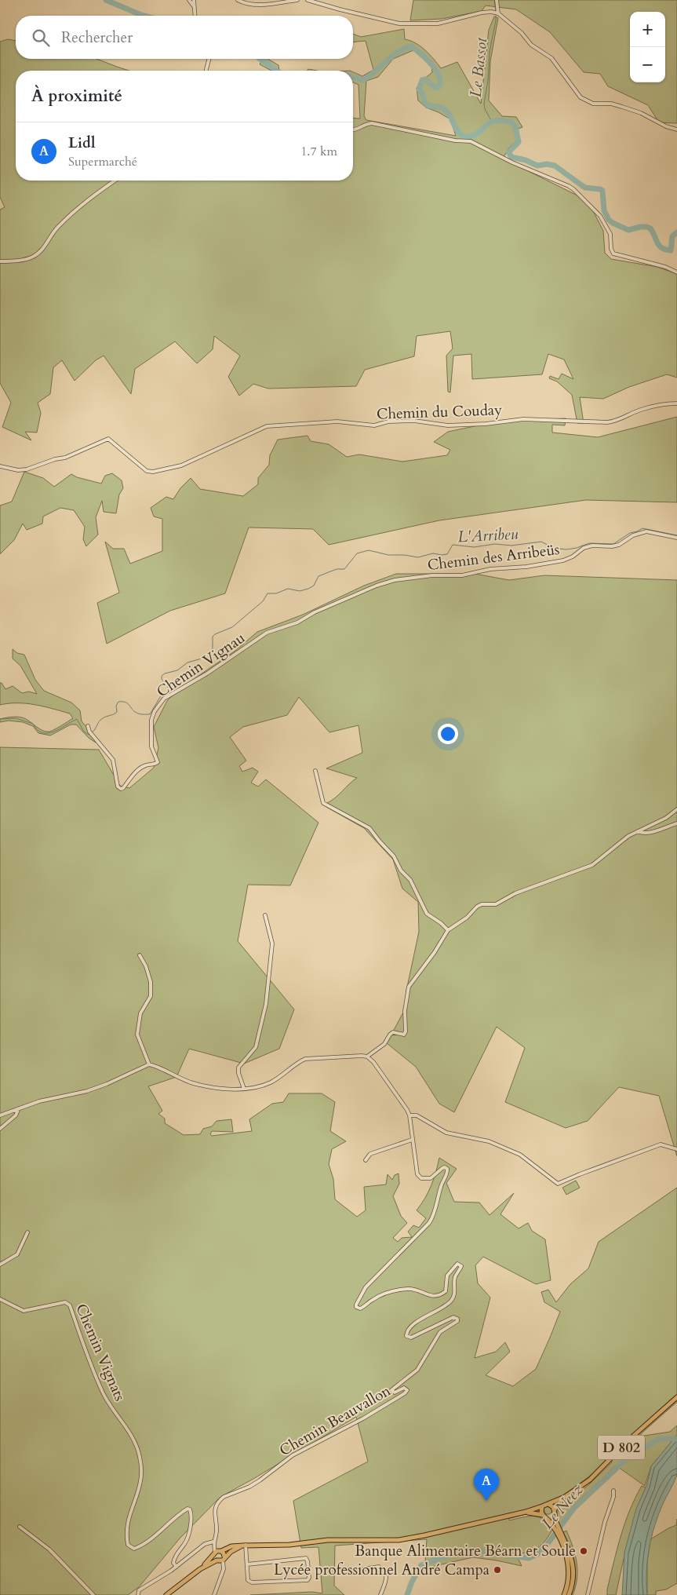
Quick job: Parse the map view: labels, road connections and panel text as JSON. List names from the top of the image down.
{
  "streets": {
    "main road": ["D 802"],
    "street": [
      "Chemin du Couday",
      "Chemin des Arribeüs",
      "Chemin Vignau",
      "Chemin Vignats",
      "Chemin Beauvallon"
    ]
  },
  "crossings": [
    ["Chemin des Arribeüs", "Chemin Vignau"]
  ],
  "water": ["Le Bassot", "L'Arribeu", "Le Neez"],
  "places": ["Banque Alimentaire Béarn et Soule", "Lycée professionnel André Campa"],
  "page": {
    "map_buttons": ["+", "−"],
    "search": "Rechercher",
    "heading": "À proximité",
    "list": [
      {
        "mark": "A",
        "name": "Lidl",
        "note": "Supermarché",
        "value": "1.7 km"
      }
    ],
    "pins": "A"
  }
}
